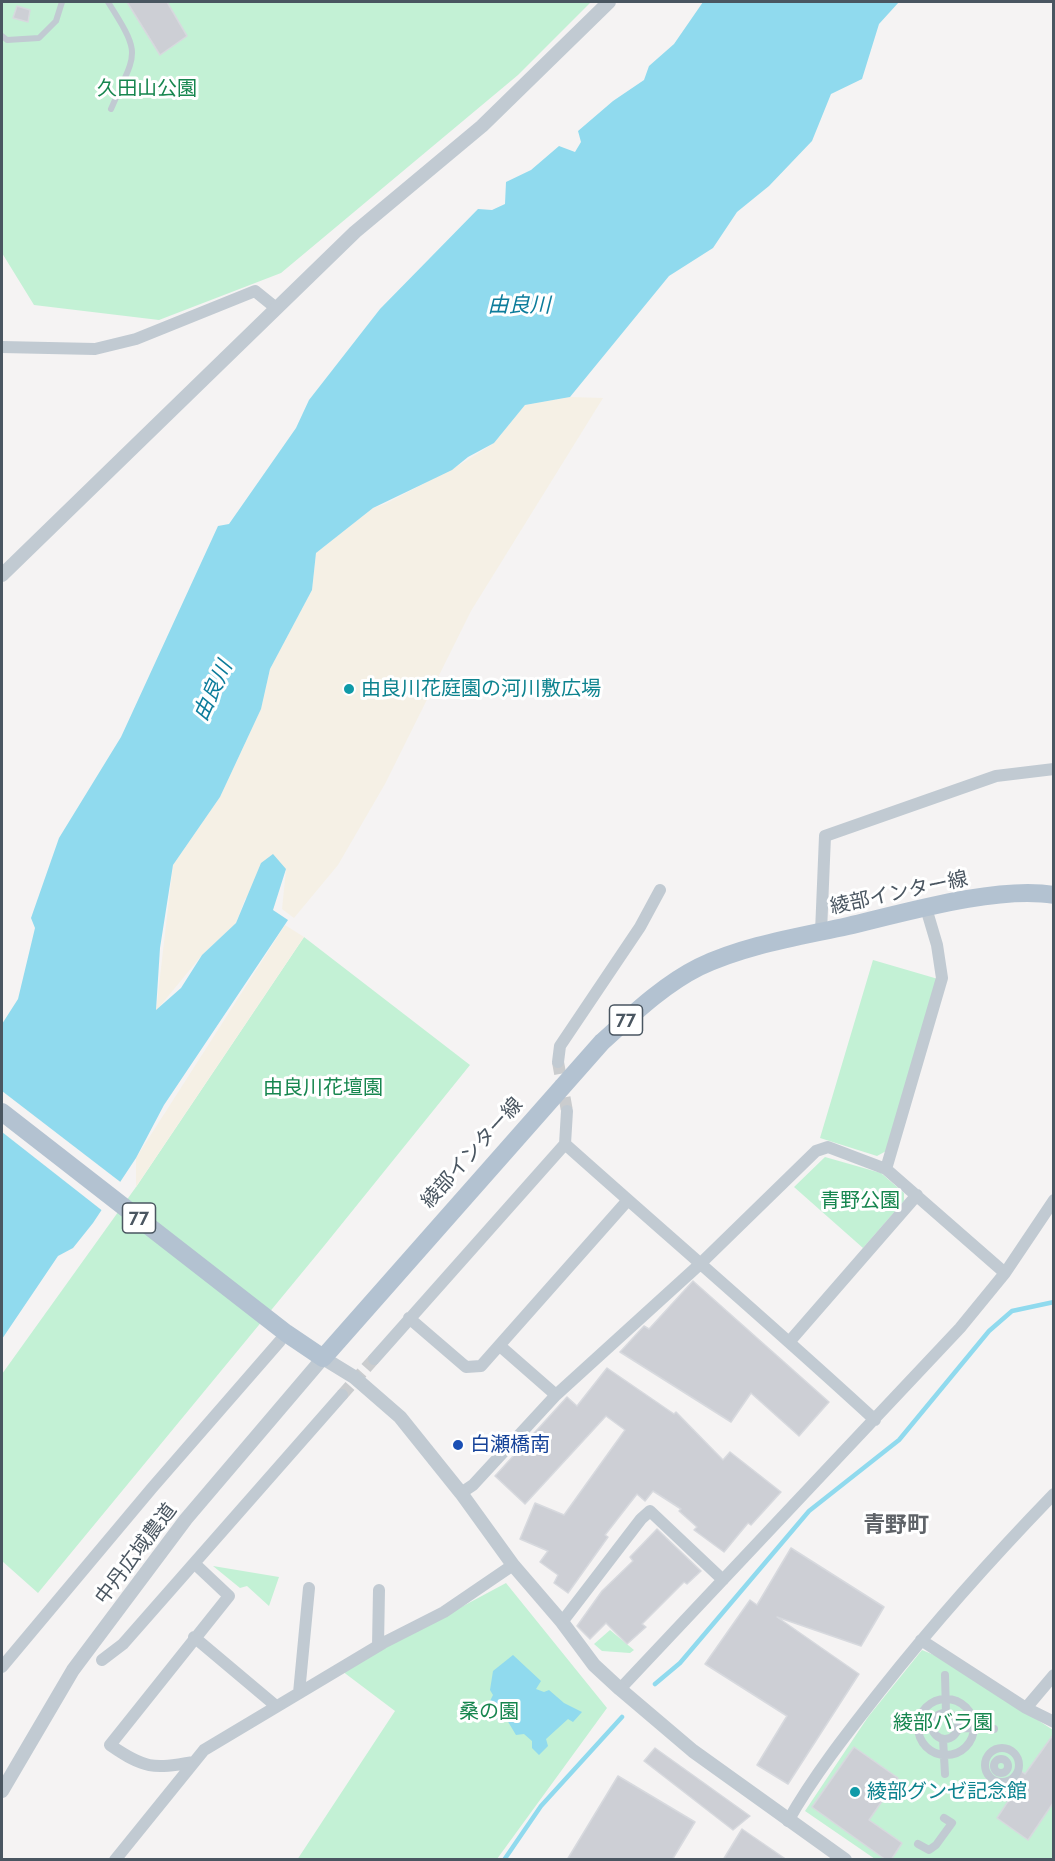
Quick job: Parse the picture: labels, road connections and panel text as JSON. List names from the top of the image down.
{
  "streets": {
    "main road": ["綾部インター線", "77"],
    "street": ["中丹広域農道"]
  },
  "crossings": [
    ["綾部インター線", "77"],
    ["綾部インター線", "中丹広域農道"],
    ["77", "中丹広域農道"]
  ],
  "districts": ["青野町"],
  "water": ["由良川"],
  "parks": [
    "久田山公園",
    "由良川花壇園",
    "青野公園",
    "桑の園",
    "綾部バラ園"
  ],
  "places": ["由良川花庭園の河川敷広場", "白瀬橋南", "綾部グンゼ記念館"]
}
